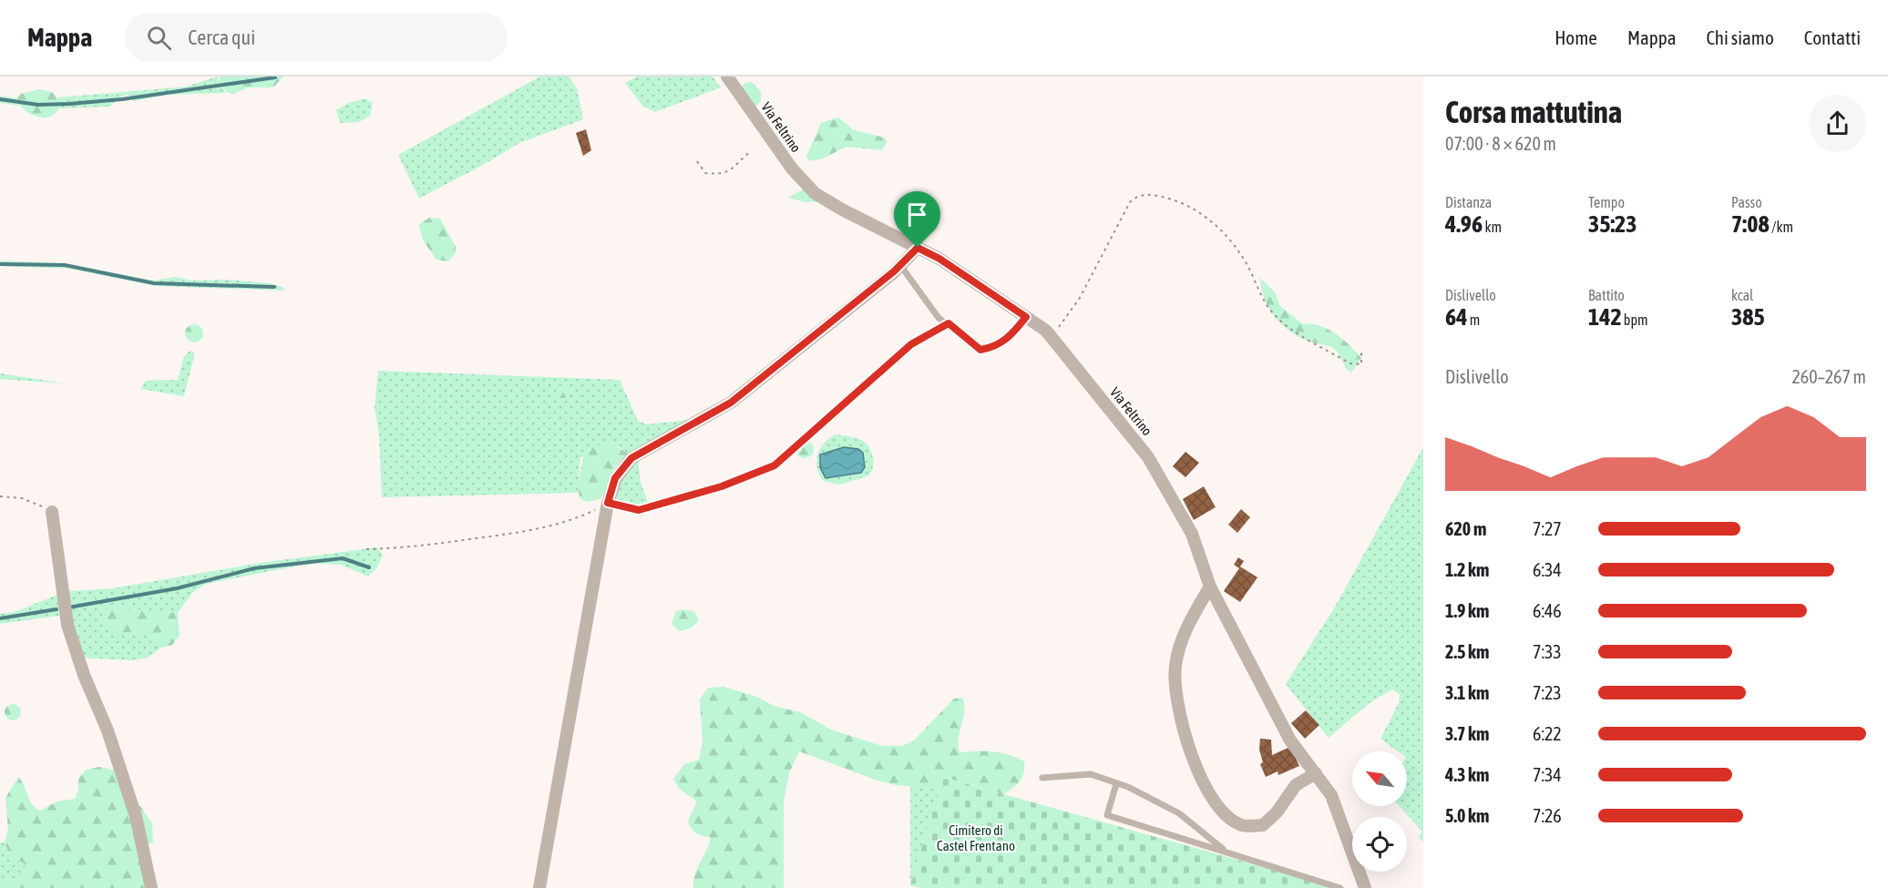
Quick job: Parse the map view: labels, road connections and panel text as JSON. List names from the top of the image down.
{
  "streets": {
    "street": ["Via Feltrino"]
  },
  "parks": ["Cimitero di Castel Frentano"],
  "north": "top left",
  "page": {
    "header": "Mappa",
    "search": "Cerca qui",
    "nav": [
      "Home",
      "Mappa",
      "Chi siamo",
      "Contatti"
    ],
    "heading": ["Corsa mattutina", "07:00 · 8 × 620 m"],
    "stats": [
      ["Distanza", "4.96 km"],
      ["Tempo", "35:23"],
      ["Passo", "7:08 /km"],
      ["Dislivello", "64 m"],
      ["Battito", "142 bpm"],
      ["kcal", "385"]
    ],
    "chart": ["Dislivello", "260–267 m"],
    "list": [
      {
        "name": "620 m",
        "note": "7:27"
      },
      {
        "name": "1.2 km",
        "note": "6:34"
      },
      {
        "name": "1.9 km",
        "note": "6:46"
      },
      {
        "name": "2.5 km",
        "note": "7:33"
      },
      {
        "name": "3.1 km",
        "note": "7:23"
      },
      {
        "name": "3.7 km",
        "note": "6:22"
      },
      {
        "name": "4.3 km",
        "note": "7:34"
      },
      {
        "name": "5.0 km",
        "note": "7:26"
      }
    ]
  }
}
